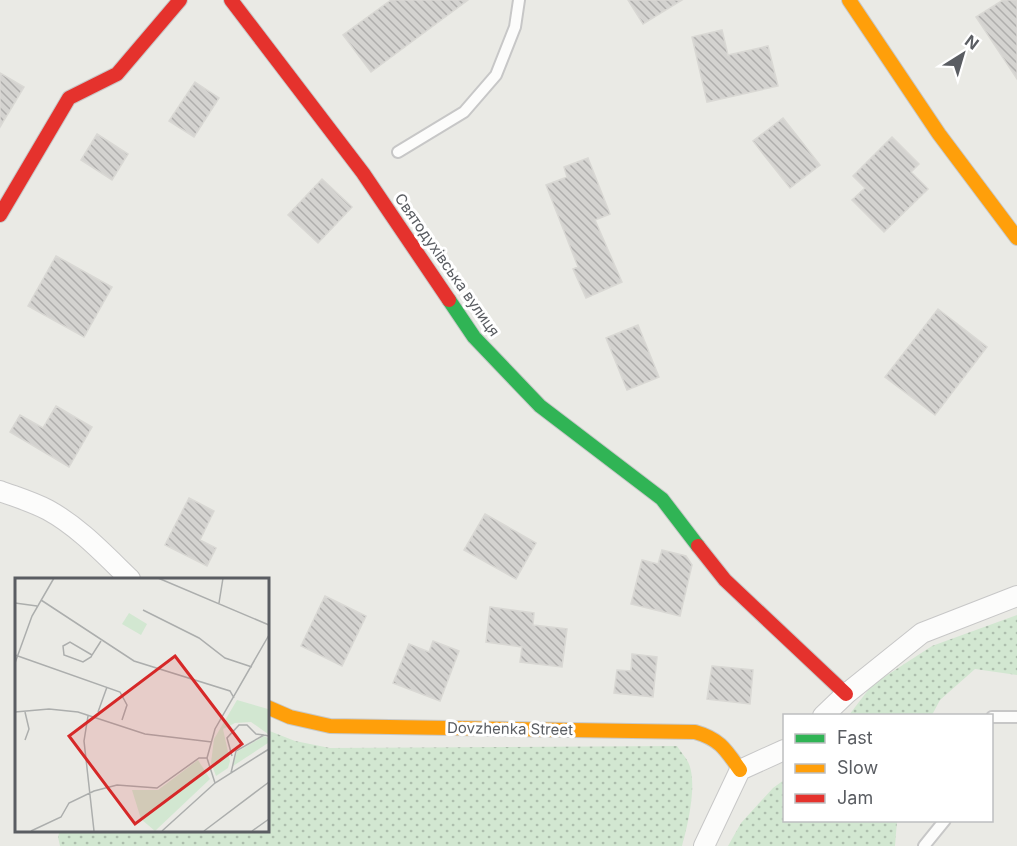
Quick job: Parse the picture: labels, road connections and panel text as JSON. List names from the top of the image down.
{
  "streets": {
    "street": ["Святодухівська вулиця", "Dovzhenka Street"]
  },
  "legend": ["Fast", "Slow", "Jam"],
  "north": "top right"
}
